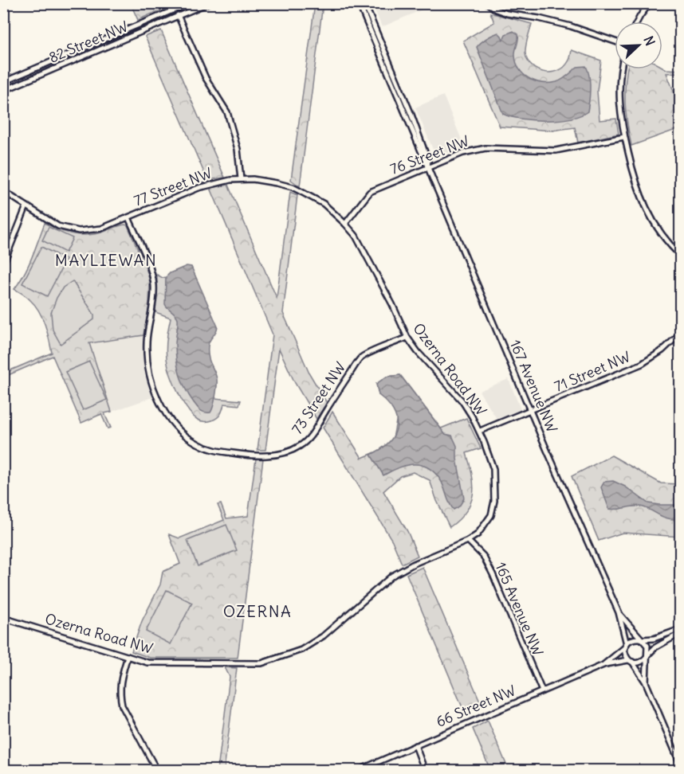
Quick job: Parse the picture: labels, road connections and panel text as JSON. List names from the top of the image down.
{
  "streets": {
    "street": [
      "82 Street NW",
      "76 Street NW",
      "77 Street NW",
      "Ozerna Road NW",
      "71 Street NW",
      "167 Avenue NW",
      "73 Street NW",
      "165 Avenue NW",
      "66 Street NW"
    ]
  },
  "crossings": [
    ["76 Street NW", "Ozerna Road NW"],
    ["76 Street NW", "167 Avenue NW"],
    ["77 Street NW", "Ozerna Road NW"],
    ["77 Street NW", "73 Street NW"],
    ["Ozerna Road NW", "71 Street NW"],
    ["Ozerna Road NW", "73 Street NW"],
    ["Ozerna Road NW", "165 Avenue NW"],
    ["71 Street NW", "167 Avenue NW"],
    ["167 Avenue NW", "66 Street NW"],
    ["165 Avenue NW", "66 Street NW"]
  ],
  "districts": ["MAYLIEWAN", "OZERNA"],
  "north": "top right"
}
